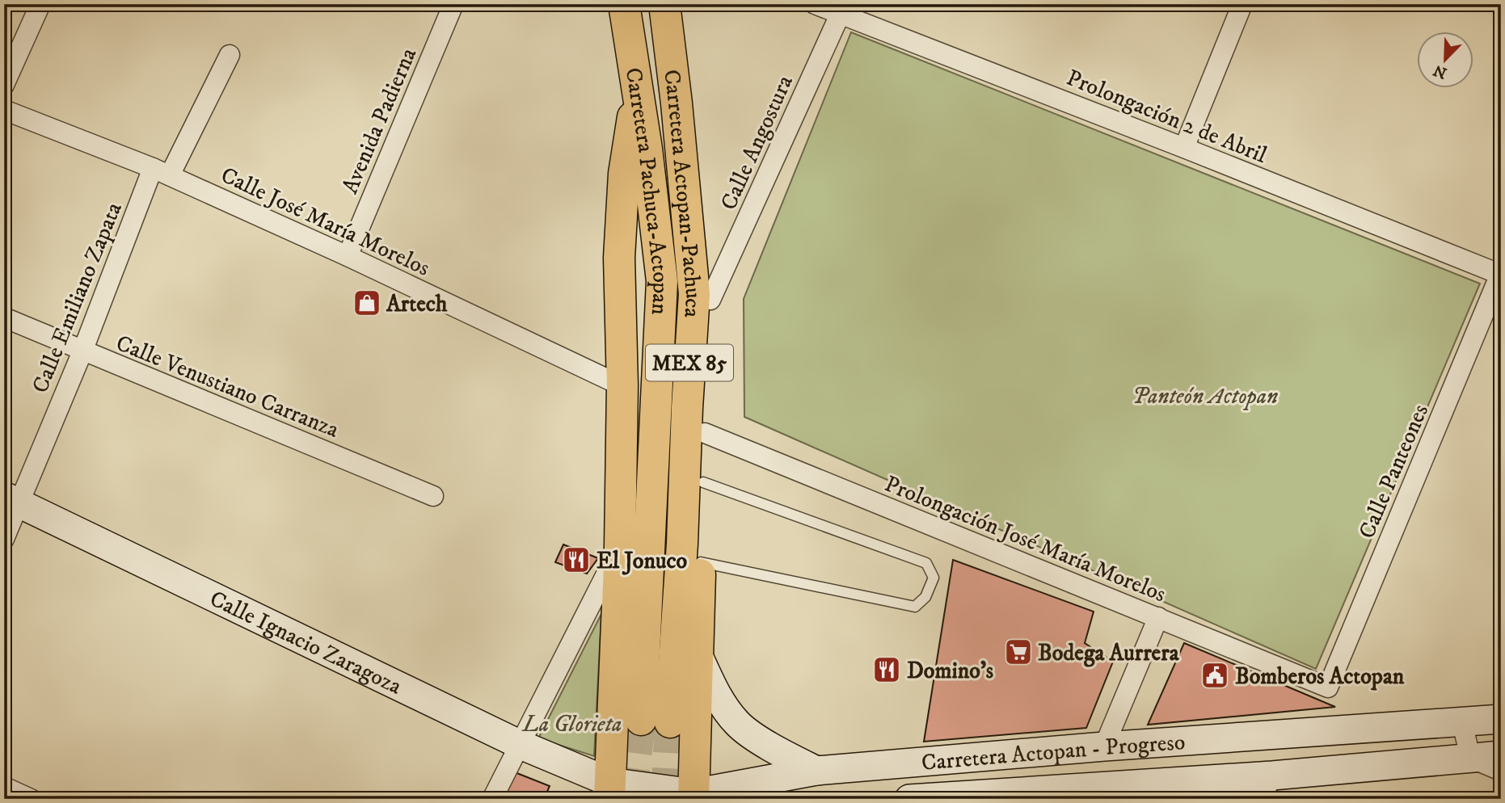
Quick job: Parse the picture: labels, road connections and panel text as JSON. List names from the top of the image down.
{
  "streets": {
    "main road": [
      "Carretera Pachuca-Actopan",
      "Carretera Actopan-Pachuca",
      "MEX 85",
      "Calle Ignacio Zaragoza",
      "Carretera Actopan - Progreso"
    ],
    "street": [
      "Prolongación 2 de Abril",
      "Avenida Padierna",
      "Calle Angostura",
      "Calle José María Morelos",
      "Calle Emiliano Zapata",
      "Calle Venustiano Carranza",
      "Calle Panteones",
      "Prolongación José María Morelos"
    ]
  },
  "crossings": [
    ["Prolongación 2 de Abril", "Calle Angostura"],
    ["Prolongación 2 de Abril", "Calle Panteones"],
    ["Avenida Padierna", "Calle José María Morelos"],
    ["Carretera Pachuca-Actopan", "Carretera Actopan-Pachuca"],
    ["Calle José María Morelos", "Calle Emiliano Zapata"],
    ["Calle Emiliano Zapata", "Calle Venustiano Carranza"],
    ["Calle Emiliano Zapata", "Calle Ignacio Zaragoza"],
    ["Calle Panteones", "Prolongación José María Morelos"],
    ["Calle Ignacio Zaragoza", "Carretera Actopan - Progreso"]
  ],
  "parks": ["Panteón Actopan", "La Glorieta"],
  "places": {
    "shop": ["Artech"],
    "restaurant": ["El Jonuco", "Domino's"],
    "supermarket": ["Bodega Aurrera"],
    "public building": ["Bomberos Actopan"]
  },
  "north": "bottom left"
}
